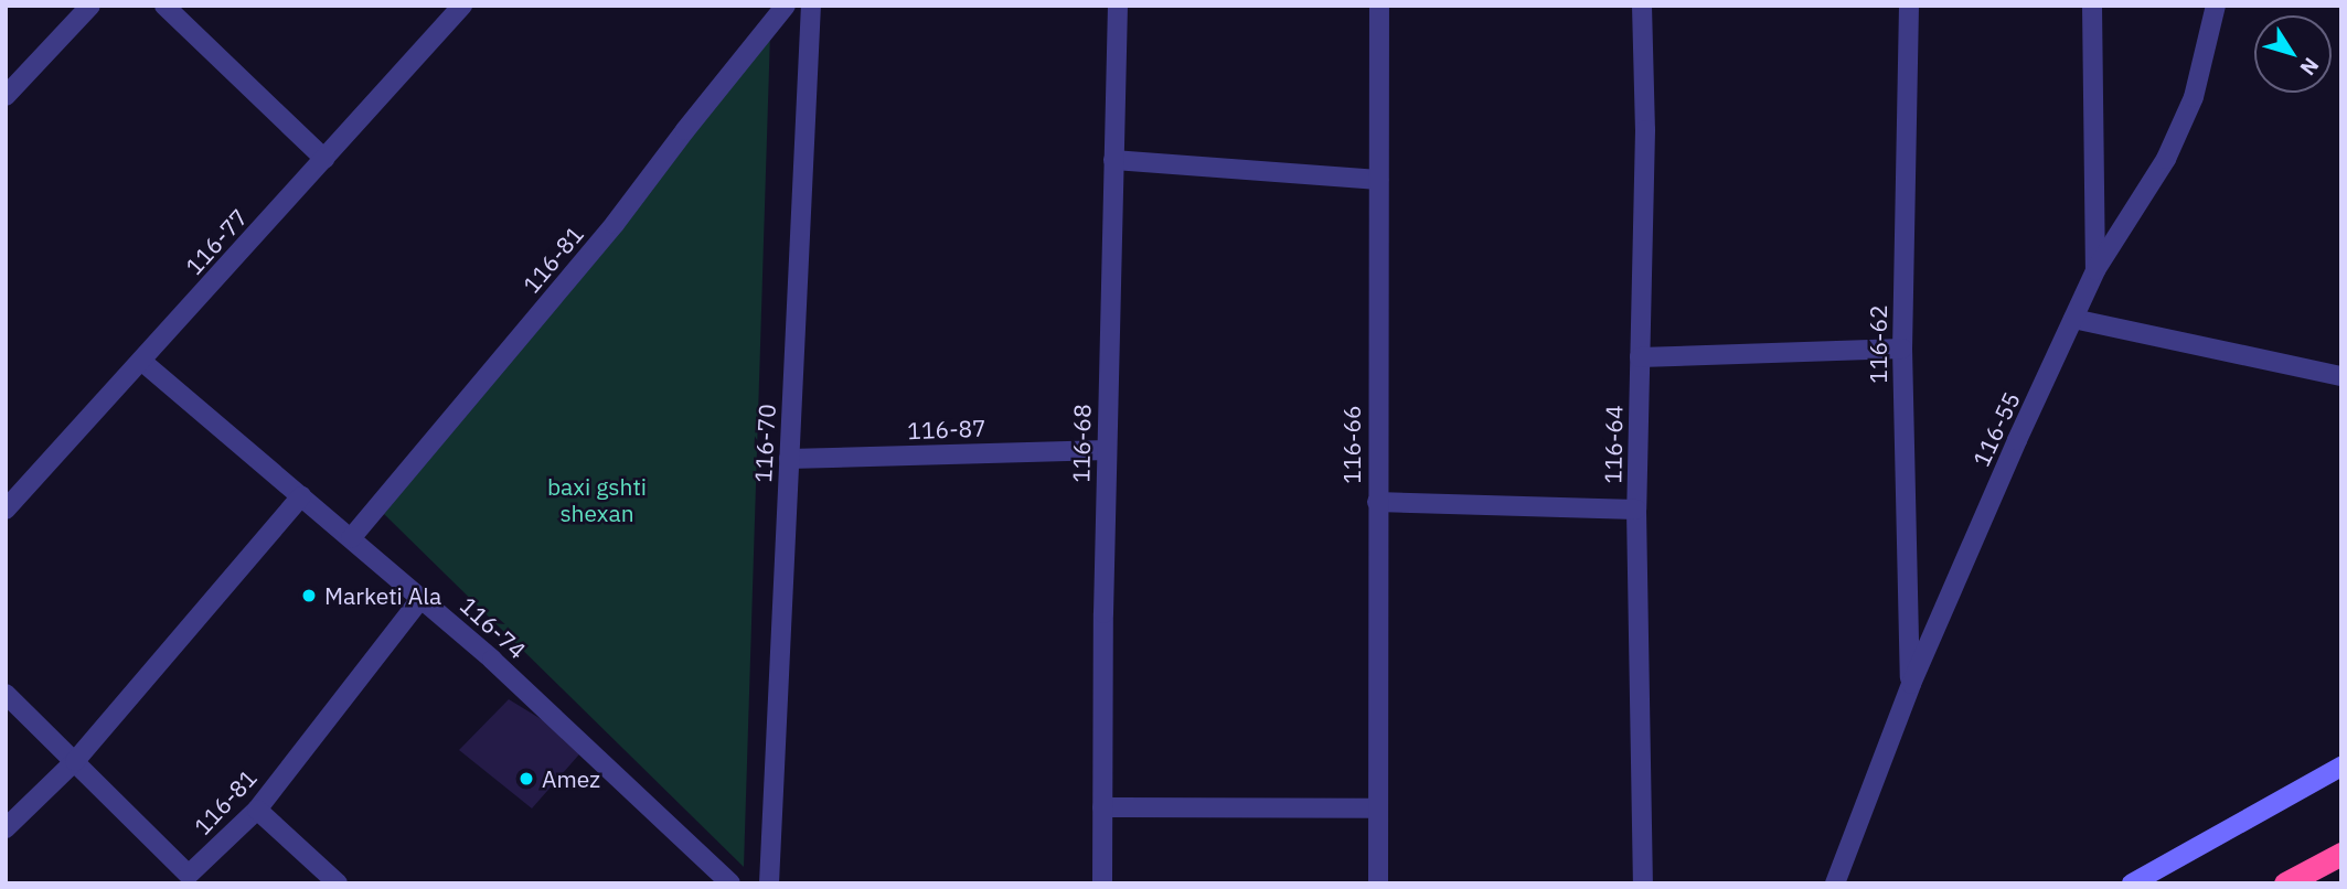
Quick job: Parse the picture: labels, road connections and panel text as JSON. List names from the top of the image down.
{
  "streets": {
    "street": [
      "116-77",
      "116-81",
      "116-62",
      "116-87",
      "116-55",
      "116-70",
      "116-68",
      "116-66",
      "116-64",
      "116-74"
    ]
  },
  "crossings": [
    ["116-77", "116-74"],
    ["116-81", "116-74"],
    ["116-62", "116-55"],
    ["116-87", "116-70"],
    ["116-87", "116-68"]
  ],
  "parks": ["baxi gshti shexan"],
  "places": ["Marketi Ala", "Amez"],
  "north": "bottom right"
}
